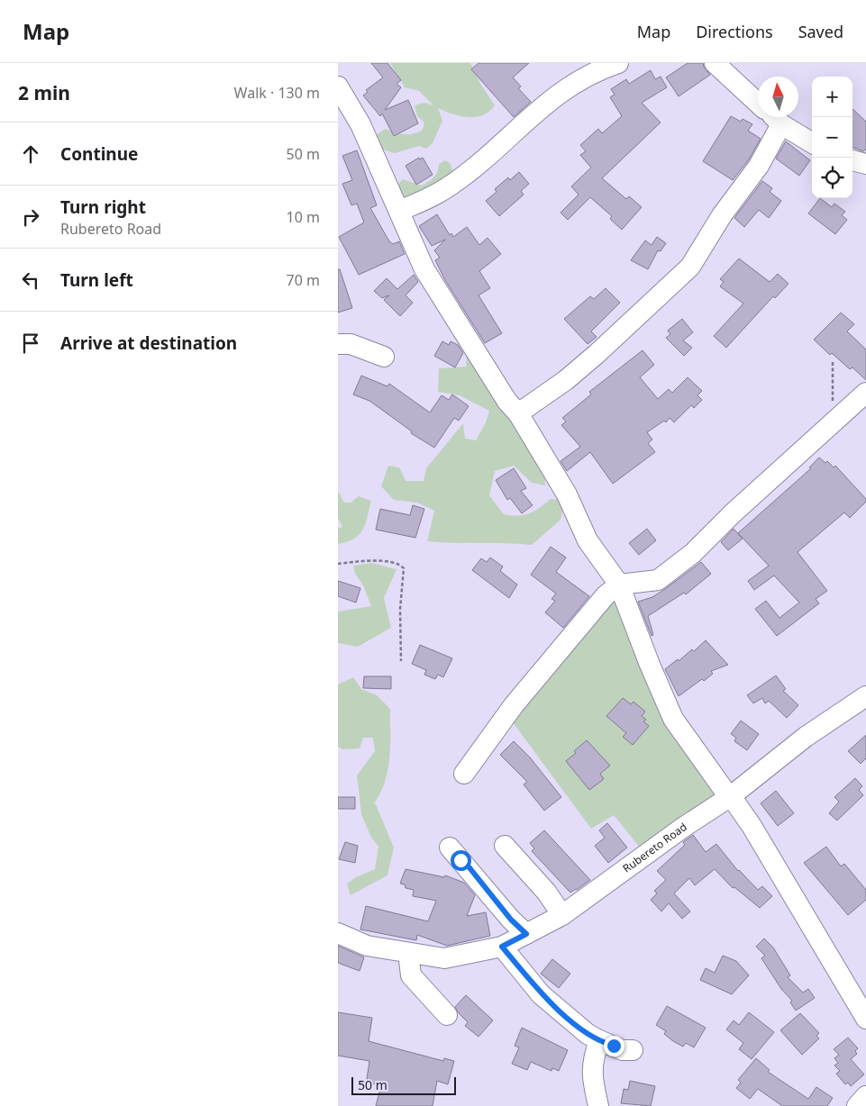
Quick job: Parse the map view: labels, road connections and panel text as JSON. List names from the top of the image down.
{
  "streets": {
    "street": ["Rubereto Road"]
  },
  "scale_bar": "50 m",
  "north": "top",
  "page": {
    "header": "Map",
    "nav": ["Map", "Directions", "Saved"],
    "heading": ["2 min", "Walk · 130 m"],
    "map_buttons": ["+", "−"],
    "list": [
      ["Continue", "50 m"],
      ["Turn right", "Rubereto Road", "10 m"],
      ["Turn left", "70 m"],
      "Arrive at destination"
    ],
    "scale": "50 m"
  }
}
